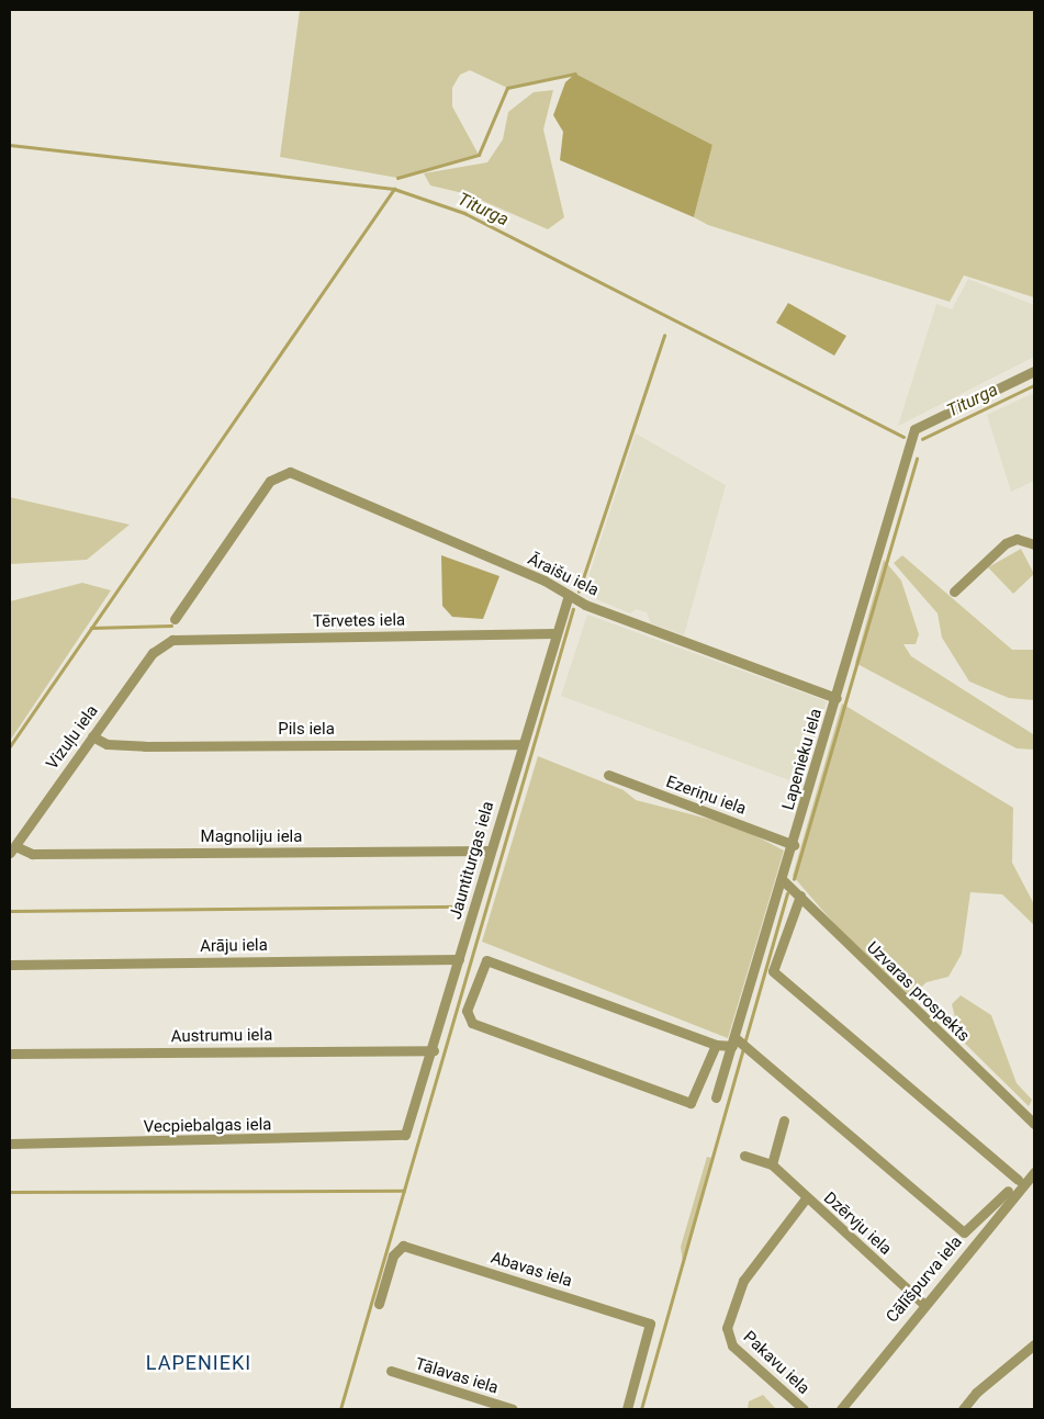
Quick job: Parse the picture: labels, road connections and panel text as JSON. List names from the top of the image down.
{
  "streets": {
    "street": [
      "Āraišu iela",
      "Tērvetes iela",
      "Pils iela",
      "Vizuļu iela",
      "Lapenieku iela",
      "Ezeriņu iela",
      "Magnoliju iela",
      "Jauntiturgas iela",
      "Arāju iela",
      "Uzvaras prospekts",
      "Austrumu iela",
      "Vecpiebalgas iela",
      "Dzērvju iela",
      "Abavas iela",
      "Cālīšpurva iela",
      "Pakavu iela",
      "Tālavas iela"
    ]
  },
  "crossings": [
    ["Āraišu iela", "Lapenieku iela"],
    ["Āraišu iela", "Jauntiturgas iela"],
    ["Tērvetes iela", "Vizuļu iela"],
    ["Tērvetes iela", "Jauntiturgas iela"],
    ["Pils iela", "Vizuļu iela"],
    ["Pils iela", "Jauntiturgas iela"],
    ["Vizuļu iela", "Magnoliju iela"],
    ["Lapenieku iela", "Ezeriņu iela"],
    ["Lapenieku iela", "Uzvaras prospekts"],
    ["Magnoliju iela", "Jauntiturgas iela"],
    ["Jauntiturgas iela", "Arāju iela"],
    ["Jauntiturgas iela", "Austrumu iela"],
    ["Jauntiturgas iela", "Vecpiebalgas iela"],
    ["Dzērvju iela", "Cālīšpurva iela"],
    ["Dzērvju iela", "Pakavu iela"]
  ],
  "districts": ["LAPENIEKI"],
  "water": ["Titurga"]
}
